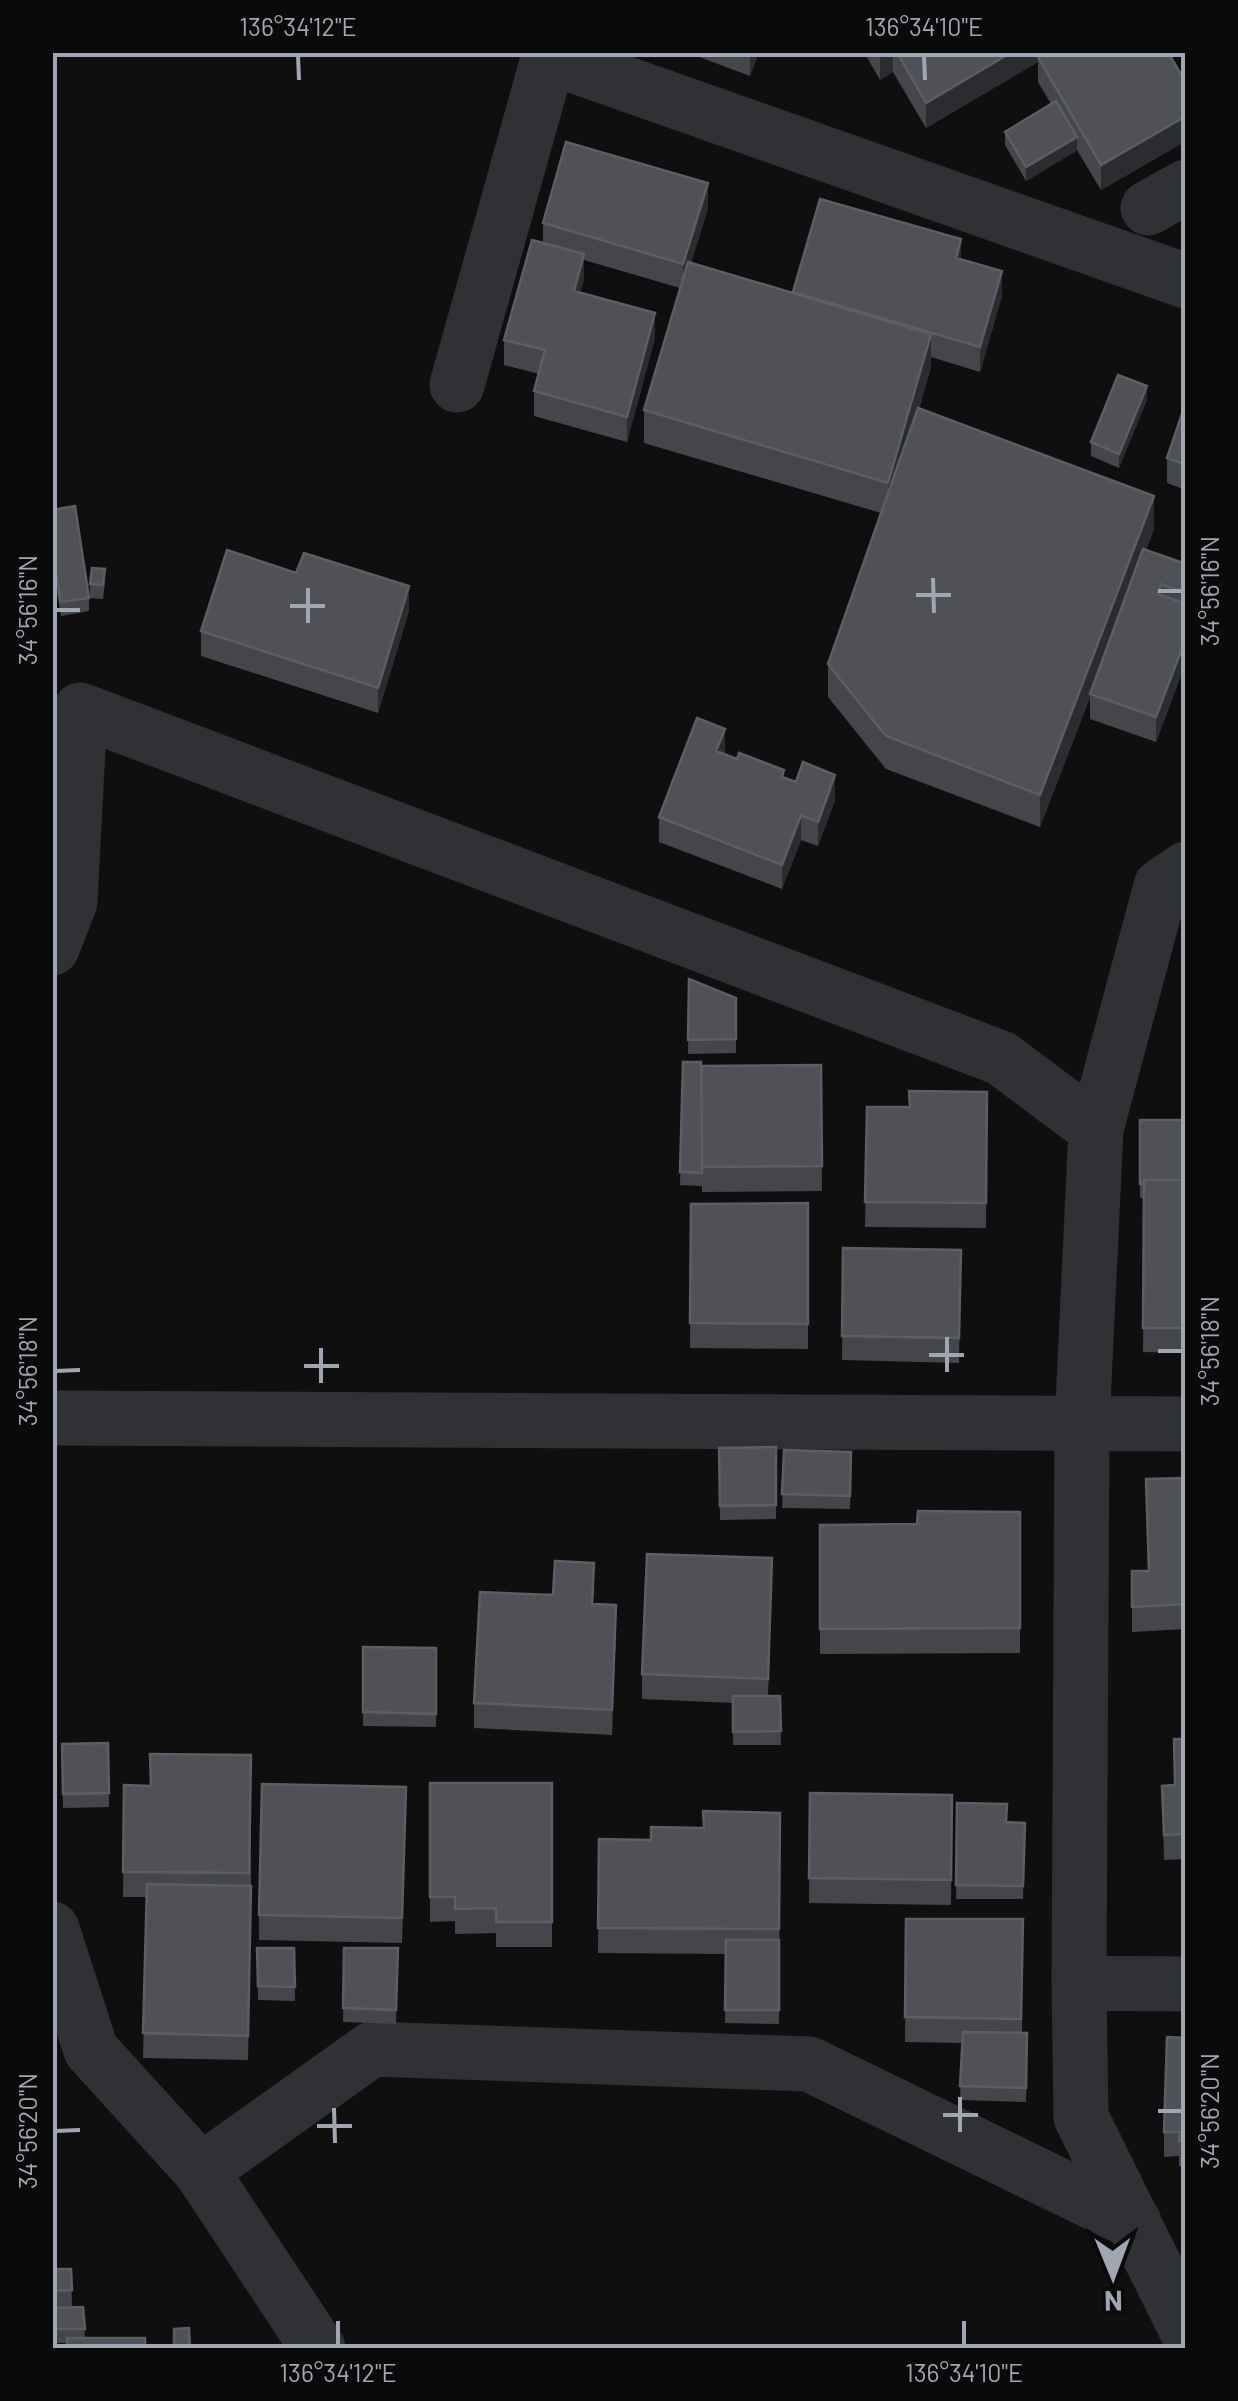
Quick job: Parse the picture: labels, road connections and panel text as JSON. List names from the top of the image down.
{
  "north": "bottom",
  "coordinates": [
    "136°34'12\"E",
    "136°34'10\"E",
    "34°56'16\"N",
    "34°56'18\"N",
    "34°56'20\"N"
  ]
}
